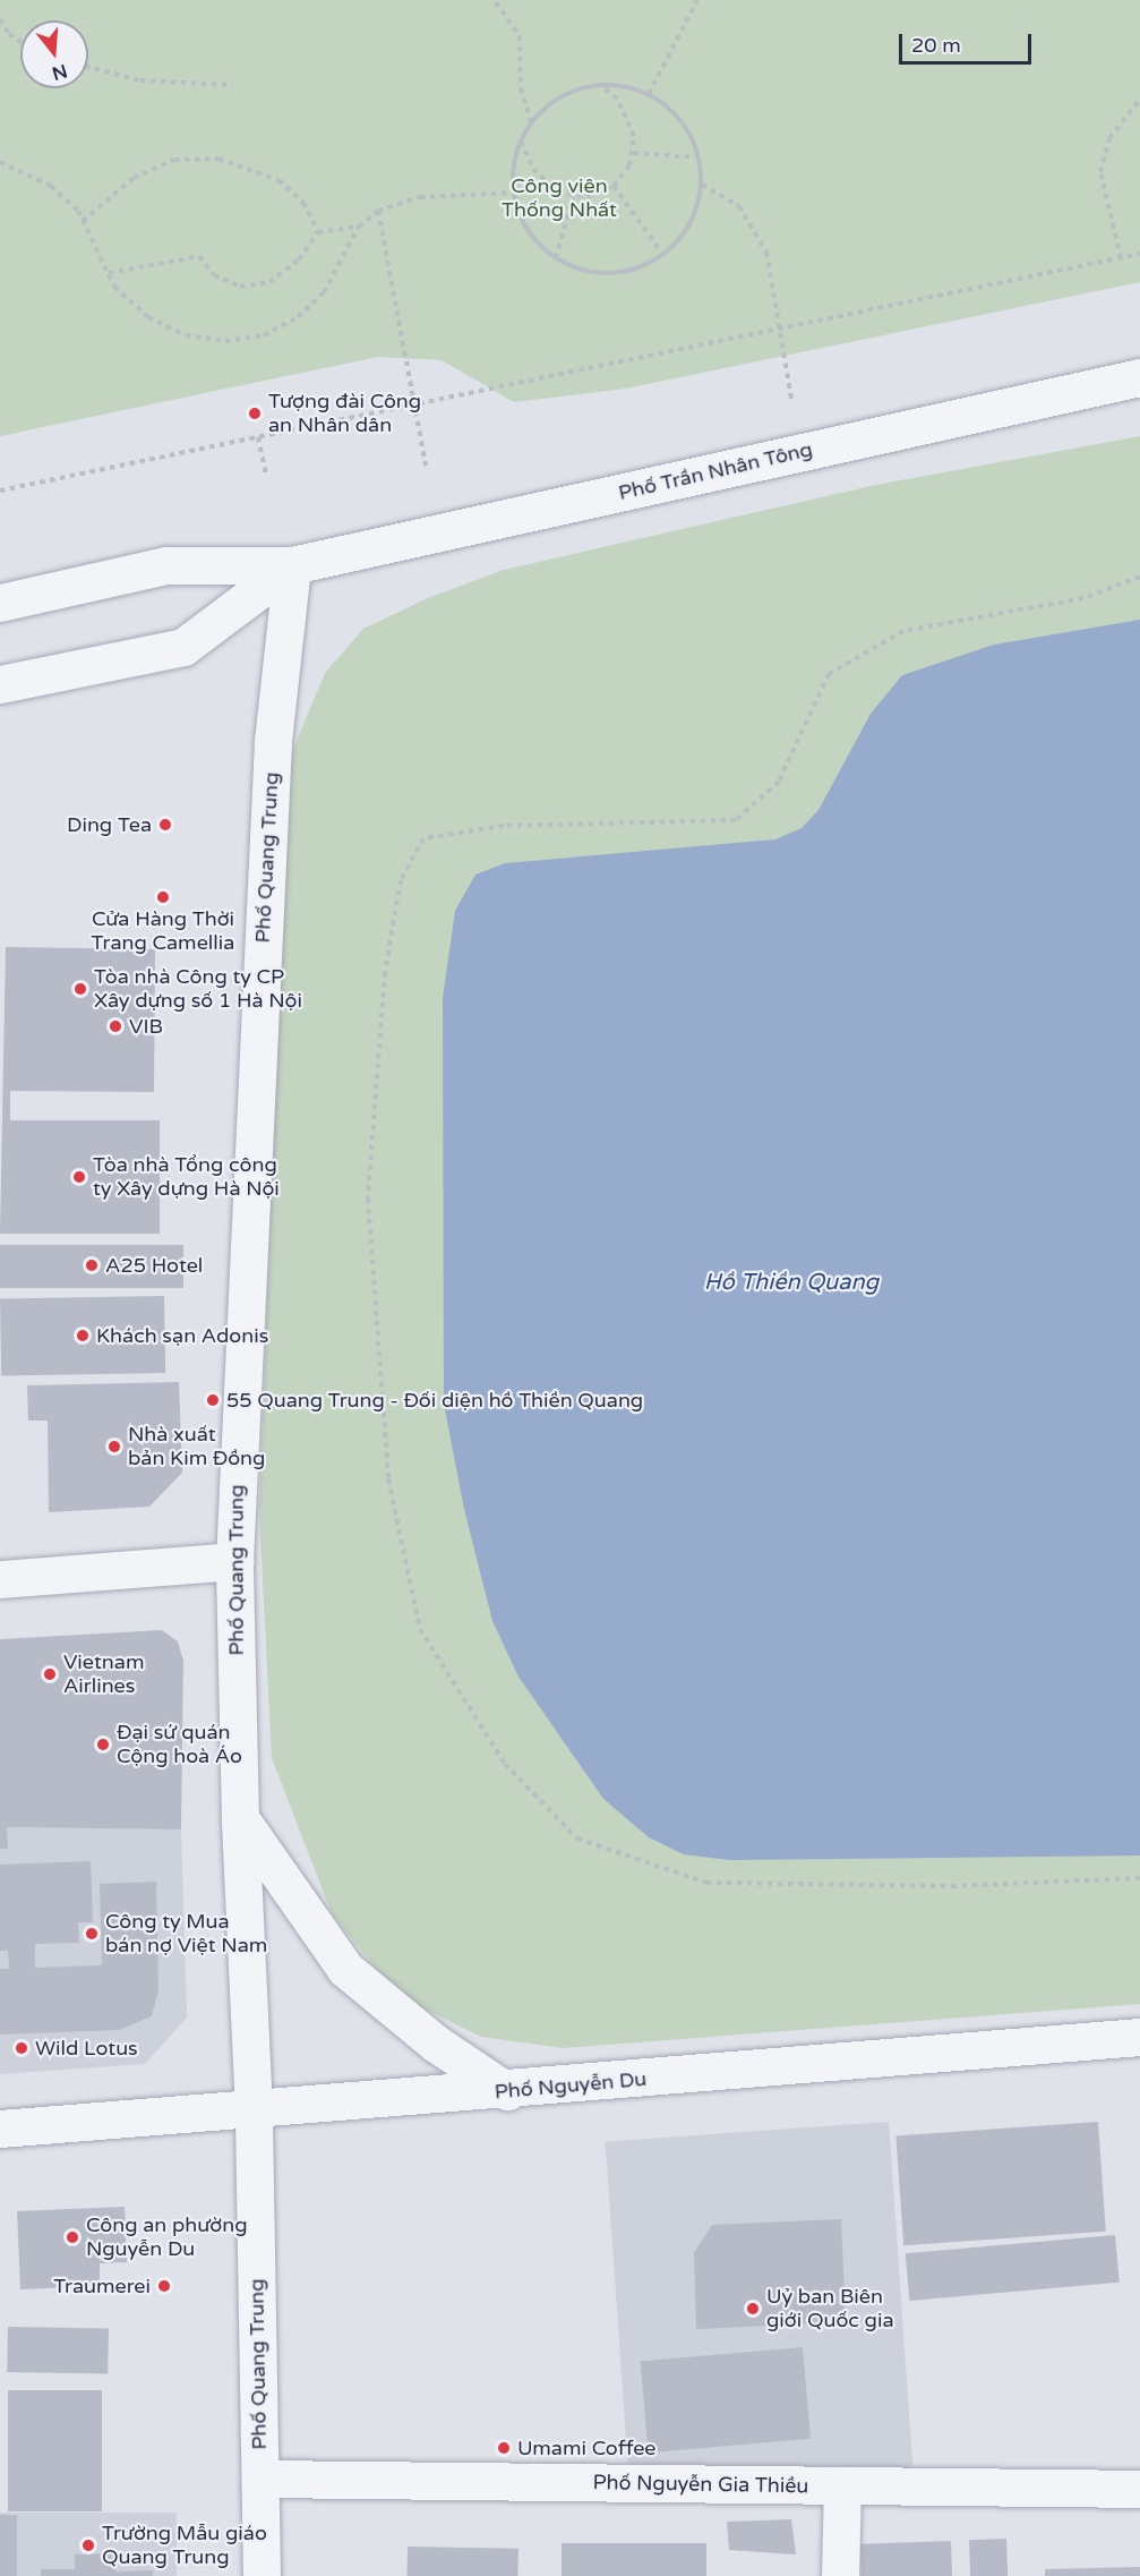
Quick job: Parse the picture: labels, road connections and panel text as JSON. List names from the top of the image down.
{
  "streets": {
    "street": [
      "Phố Trần Nhân Tông",
      "Phố Quang Trung",
      "Phố Nguyễn Du",
      "Phố Nguyễn Gia Thiều"
    ]
  },
  "crossings": [
    ["Phố Trần Nhân Tông", "Phố Quang Trung"],
    ["Phố Quang Trung", "Phố Nguyễn Du"],
    ["Phố Quang Trung", "Phố Nguyễn Gia Thiều"]
  ],
  "water": ["Hồ Thiền Quang"],
  "parks": ["Công viên Thống Nhất"],
  "places": [
    "Tượng đài Công an Nhân dân",
    "Ding Tea",
    "Cửa Hàng Thời Trang Camellia",
    "Tòa nhà Công ty CP Xây dựng số 1 Hà Nội",
    "VIB",
    "Tòa nhà Tổng công ty Xây dựng Hà Nội",
    "A25 Hotel",
    "Khách sạn Adonis",
    "55 Quang Trung - Đối diện hồ Thiền Quang",
    "Nhà xuất bản Kim Đồng",
    "Vietnam Airlines",
    "Đại sứ quán Cộng hoà Áo",
    "Công ty Mua bán nợ Việt Nam",
    "Wild Lotus",
    "Công an phường Nguyễn Du",
    "Traumerei",
    "Uỷ ban Biên giới Quốc gia",
    "Umami Coffee",
    "Trường Mẫu giáo Quang Trung"
  ],
  "scale_bar": "20 m",
  "north": "bottom"
}
